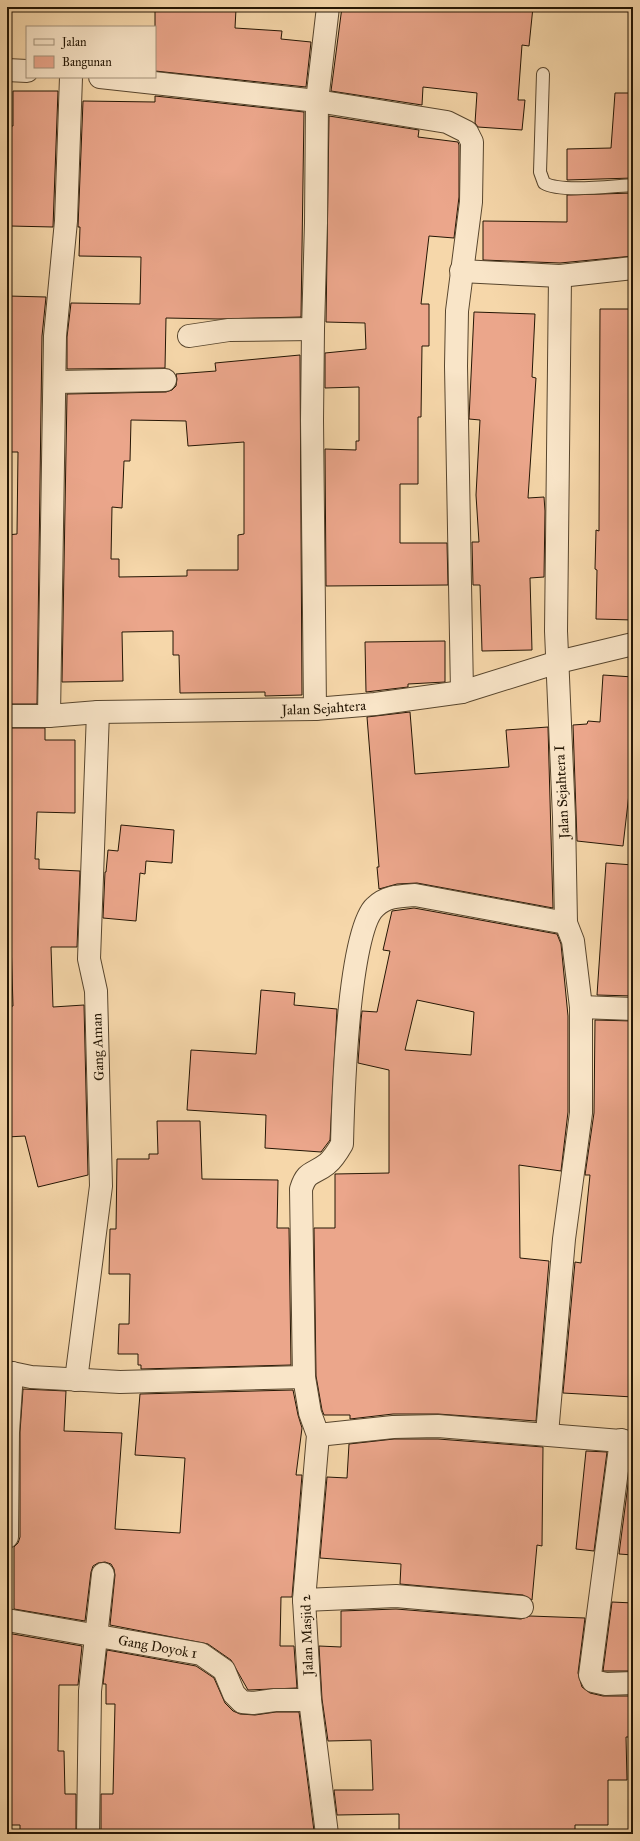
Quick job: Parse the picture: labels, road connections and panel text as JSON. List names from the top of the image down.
{
  "streets": {
    "street": [
      "Jalan Sejahtera",
      "Jalan Sejahtera I",
      "Gang Aman",
      "Jalan Masjid 2",
      "Gang Doyok 1"
    ]
  },
  "crossings": [
    ["Jalan Sejahtera", "Jalan Sejahtera I"],
    ["Jalan Sejahtera", "Gang Aman"],
    ["Jalan Masjid 2", "Gang Doyok 1"]
  ],
  "legend": ["Jalan", "Bangunan"]
}
